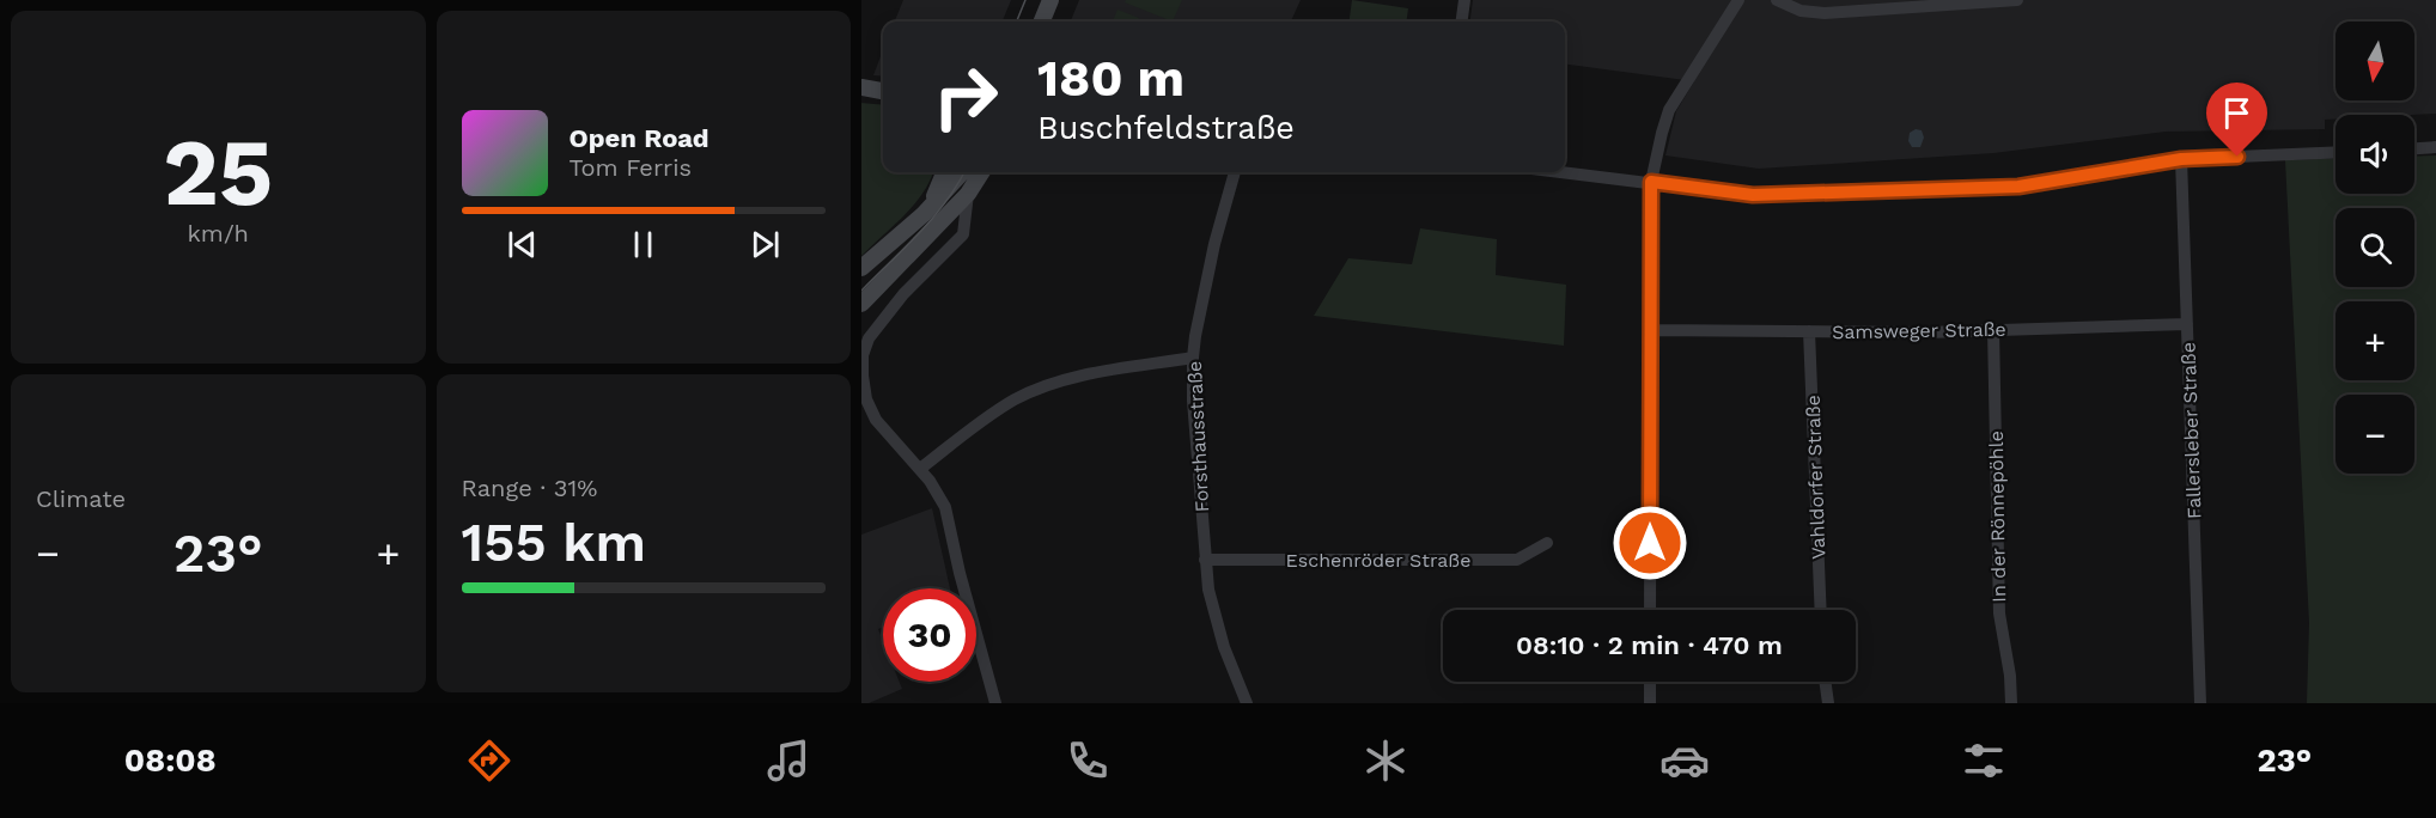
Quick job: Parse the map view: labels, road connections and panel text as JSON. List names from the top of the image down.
{
  "streets": {
    "street": [
      "Samsweger Straße",
      "Fallersleber Straße",
      "Forsthausstraße",
      "Vahldorfer Straße",
      "In der Rönnepöhle",
      "Eschenröder Straße"
    ]
  },
  "crossings": [
    ["Samsweger Straße", "Fallersleber Straße"],
    ["Samsweger Straße", "Vahldorfer Straße"],
    ["Samsweger Straße", "In der Rönnepöhle"],
    ["Forsthausstraße", "Eschenröder Straße"]
  ],
  "north": "bottom",
  "page": {
    "tile": [
      ["25", "km/h"],
      "Climate",
      ["Range · 31%", "155 km"]
    ],
    "map_buttons": ["+", "−"],
    "turn": ["180 m", "Buschfeldstraße"],
    "song": ["Open Road", "Tom Ferris"],
    "heat": ["−", "23°", "+"],
    "limit": "30",
    "trip": "08:10 · 2 min · 470 m",
    "tabs": ["08:08", "23°"]
  }
}
